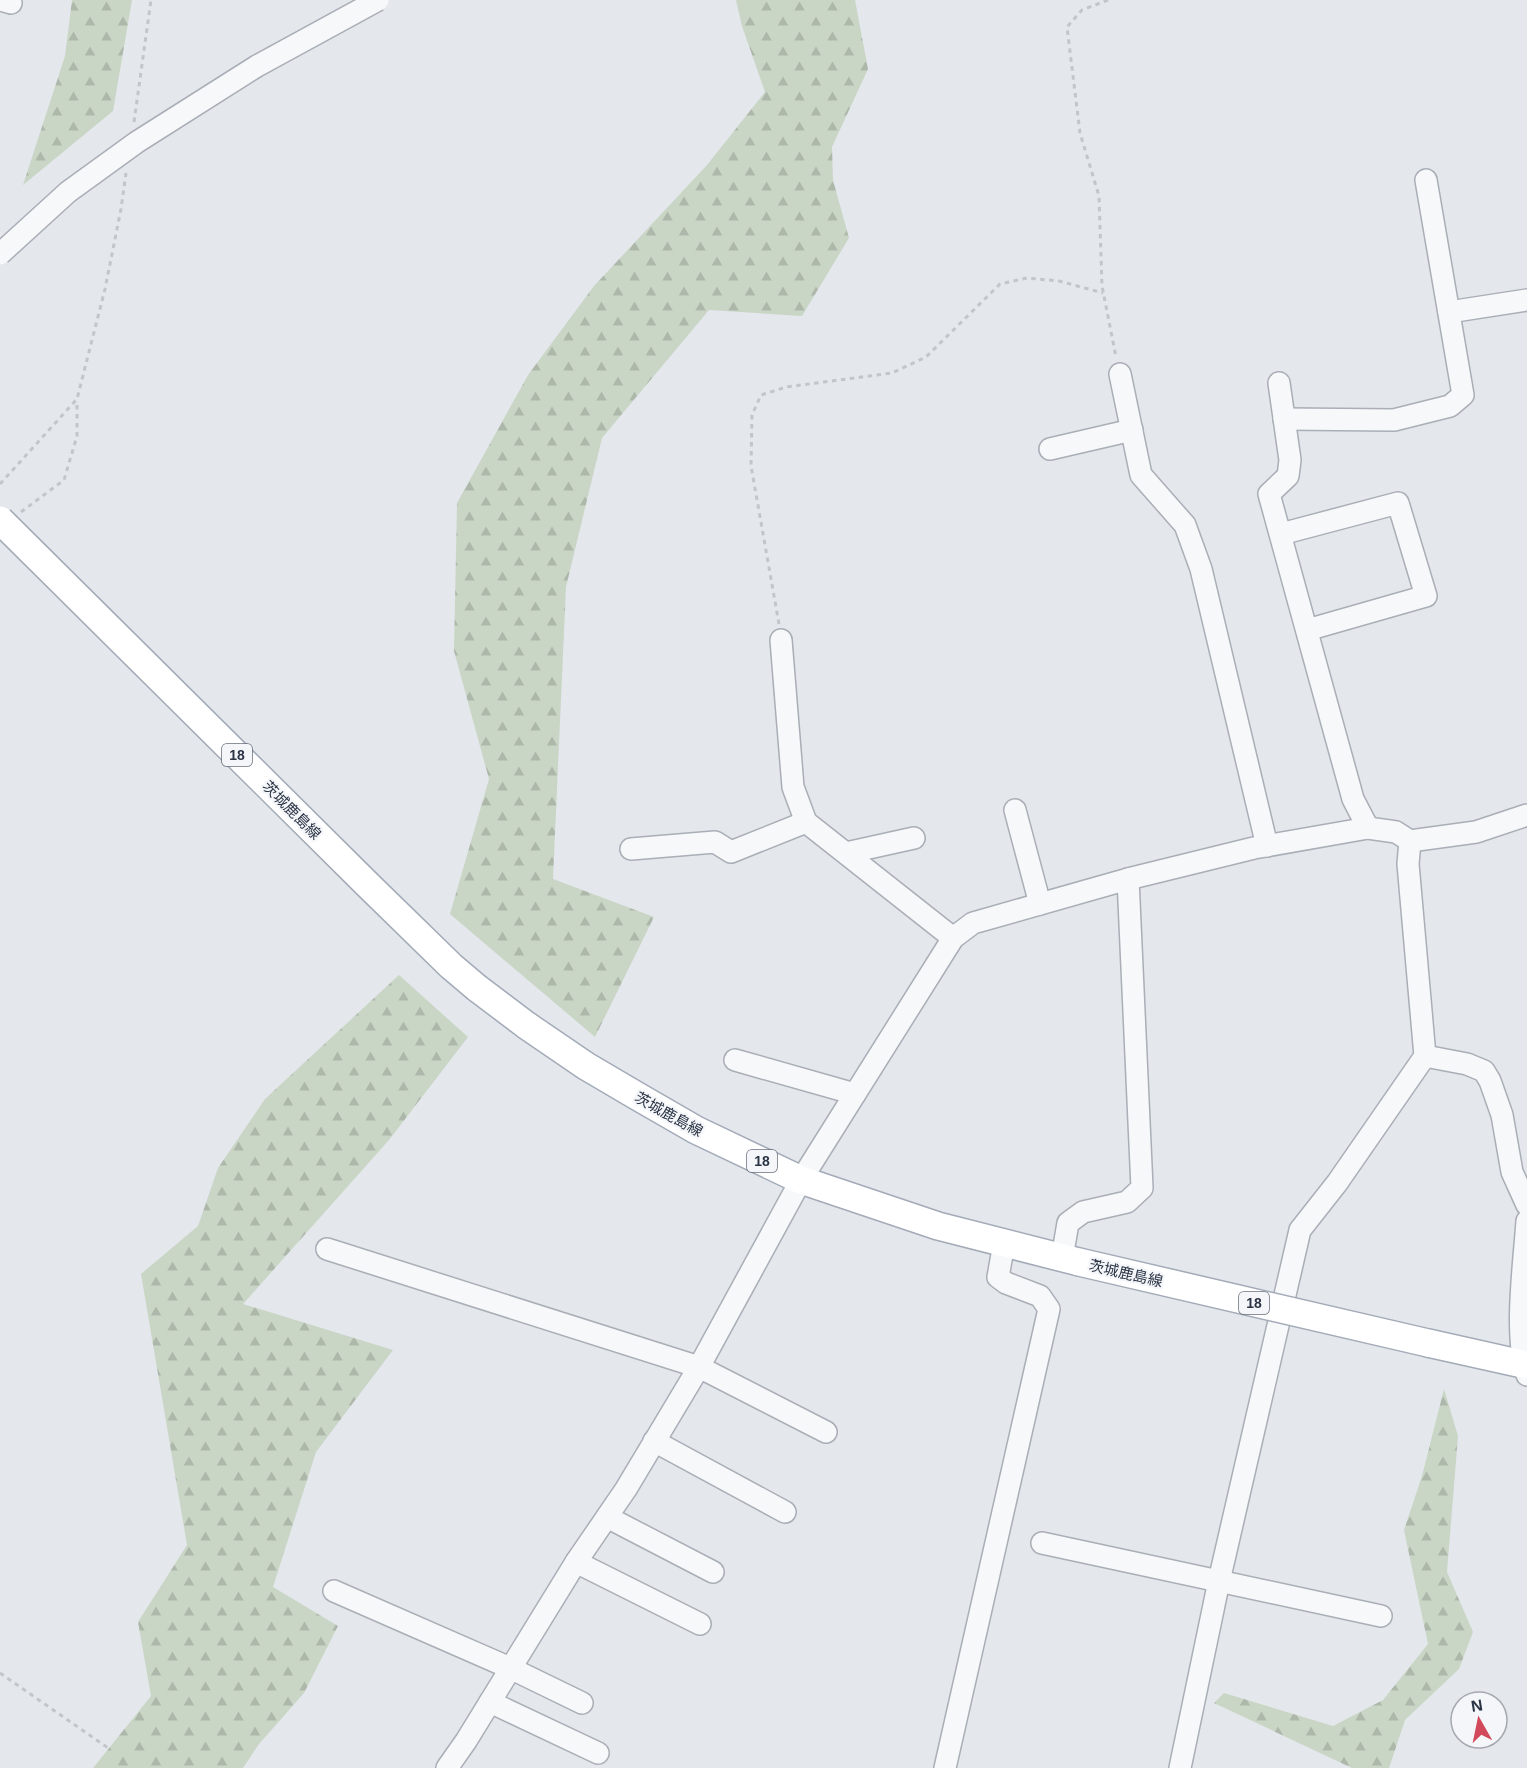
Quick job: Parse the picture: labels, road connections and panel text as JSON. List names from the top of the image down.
{
  "streets": {
    "main road": ["18", "茨城鹿島線"]
  },
  "north": "top"
}
